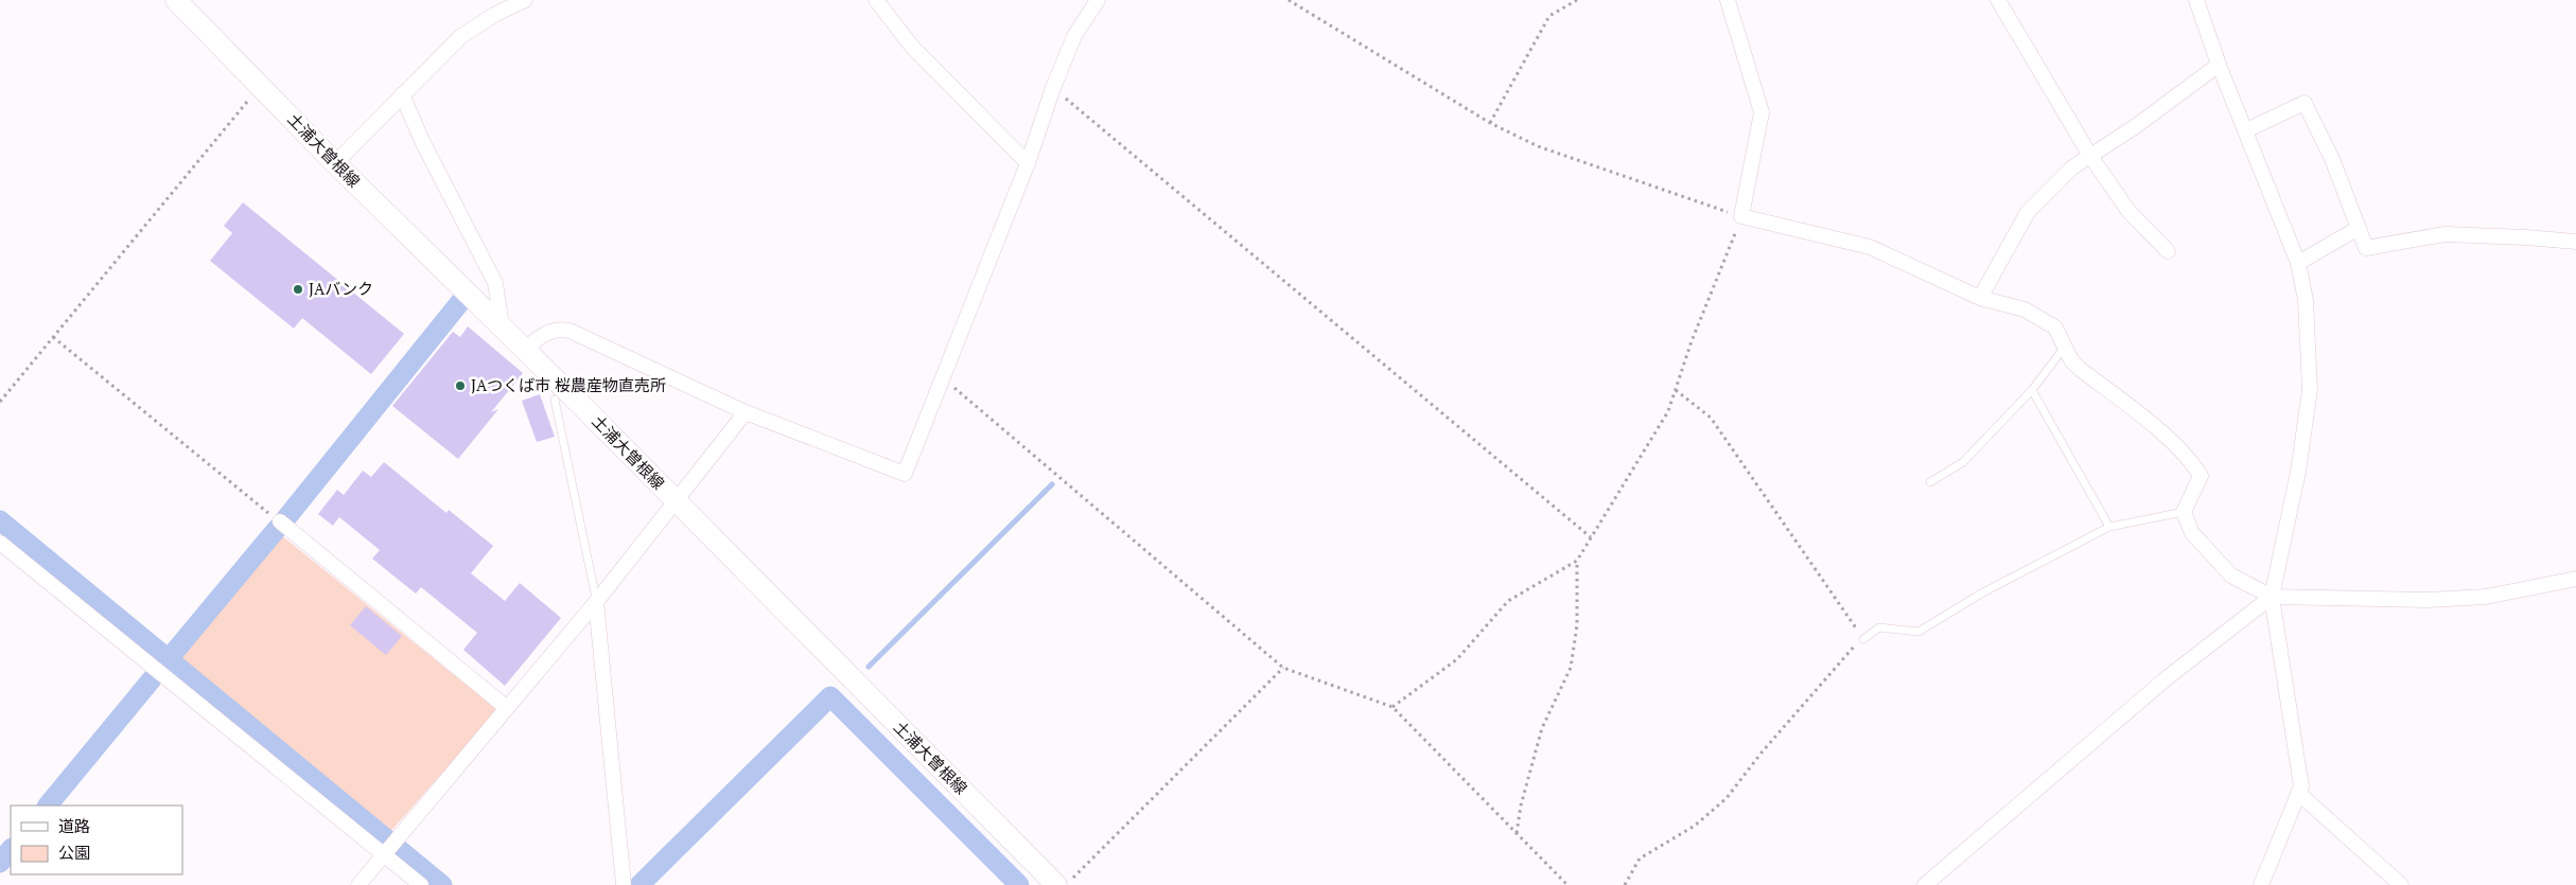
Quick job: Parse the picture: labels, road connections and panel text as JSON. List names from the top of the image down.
{
  "streets": {
    "main road": ["土浦大曽根線"]
  },
  "places": ["JAバンク", "JAつくば市 桜農産物直売所"],
  "legend": ["道路", "公園"]
}
